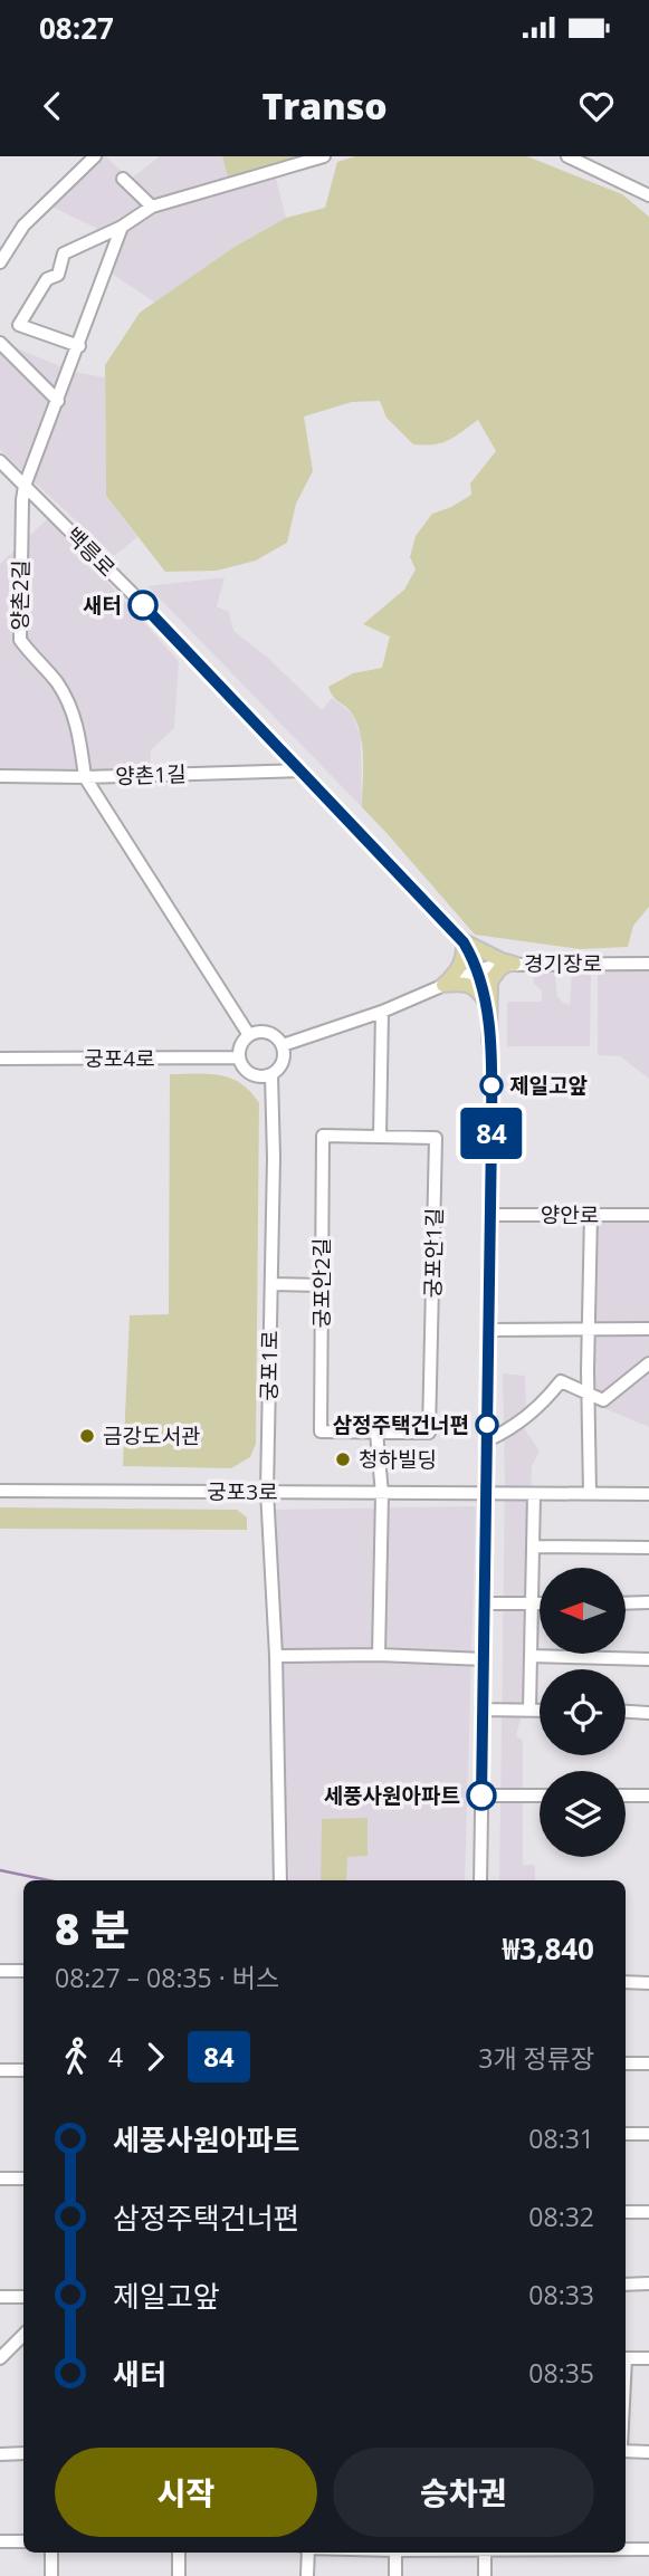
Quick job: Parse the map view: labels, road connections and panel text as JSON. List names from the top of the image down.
{
  "streets": {
    "street": [
      "백릉로",
      "양촌2길",
      "양촌1길",
      "경기장로",
      "궁포4로",
      "양안로",
      "궁포안1길",
      "궁포안2길",
      "궁포1로",
      "궁포3로"
    ]
  },
  "crossings": [
    ["백릉로", "양촌2길"],
    ["백릉로", "양촌1길"],
    ["백릉로", "경기장로"],
    ["백릉로", "양안로"],
    ["백릉로", "궁포3로"],
    ["양촌2길", "양촌1길"],
    ["궁포4로", "궁포1로"],
    ["궁포안1길", "궁포안2길"],
    ["궁포1로", "궁포3로"]
  ],
  "places": [
    "새터",
    "제일고앞",
    "삼정주택건너편",
    "금강도서관",
    "청하빌딩",
    "세풍사원아파트"
  ],
  "lines": ["bus line 84"],
  "north": "left",
  "page": {
    "status": "08:27",
    "header": "Transo",
    "on_map": "84",
    "heading": ["8 분", "08:27 – 08:35 · 버스", "₩3,840"],
    "legs": ["4", "84", "3개 정류장"],
    "list": [
      {
        "name": "세풍사원아파트",
        "value": "08:31"
      },
      {
        "name": "삼정주택건너편",
        "value": "08:32"
      },
      {
        "name": "제일고앞",
        "value": "08:33"
      },
      {
        "name": "새터",
        "value": "08:35"
      }
    ],
    "buttons": ["시작", "승차권"]
  }
}
